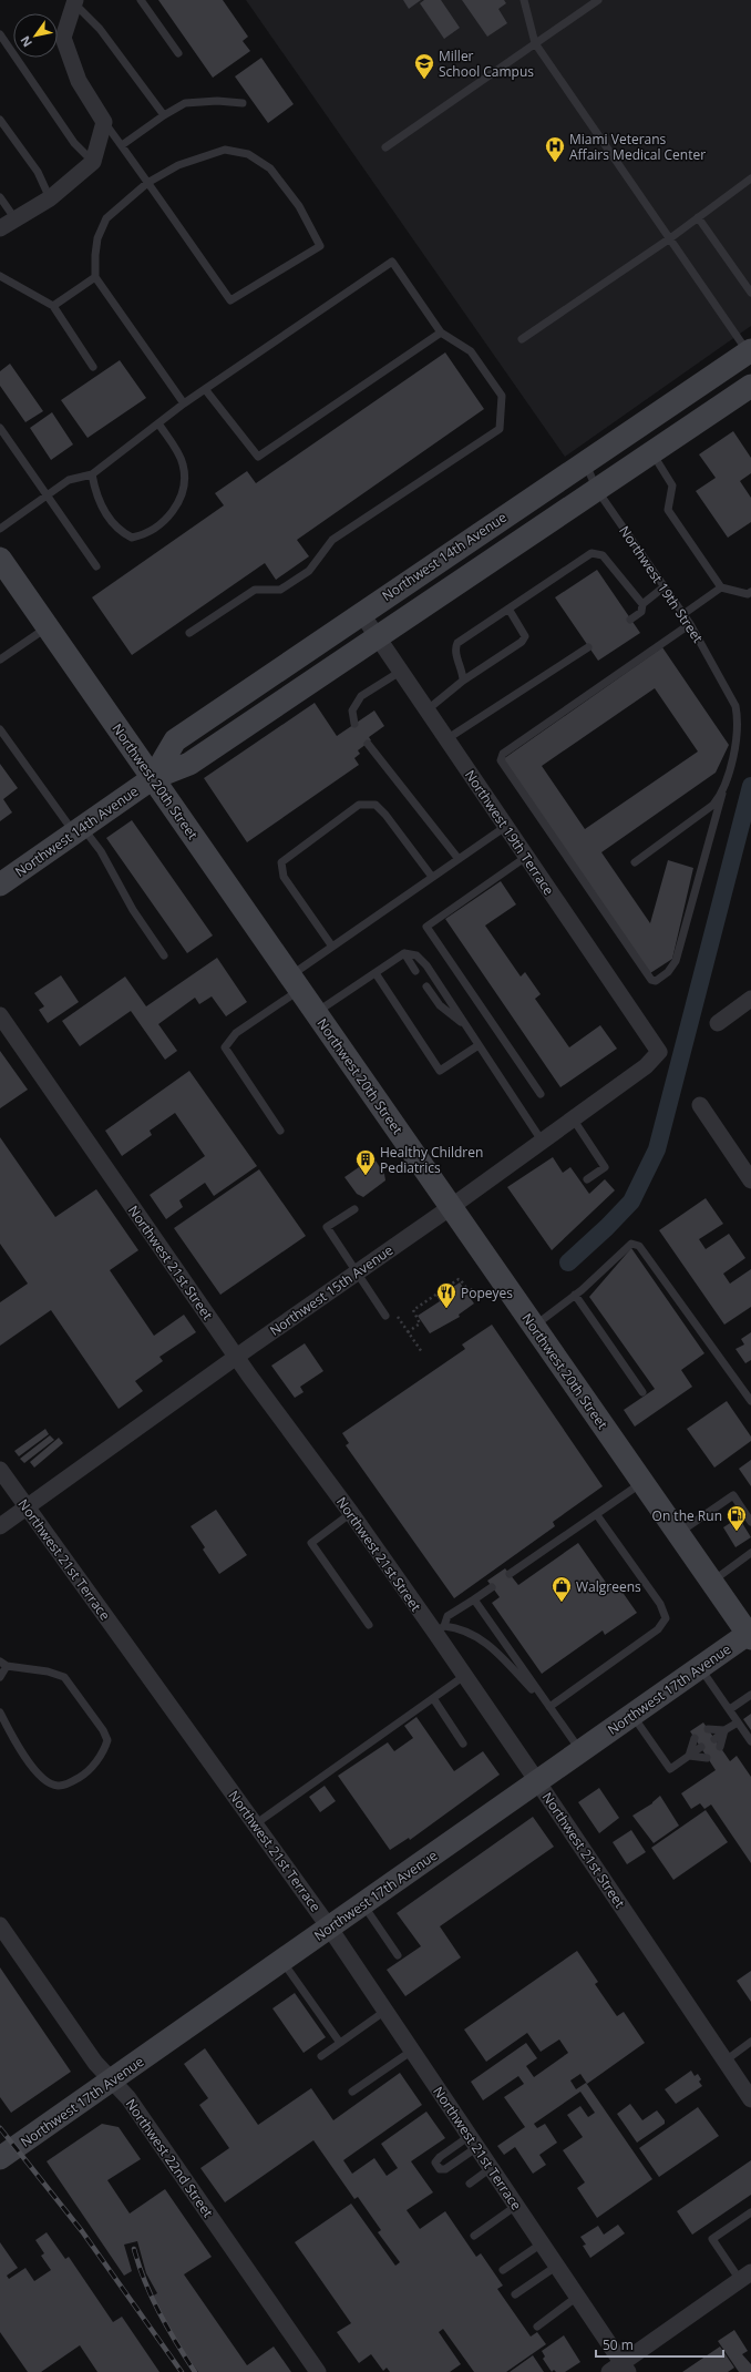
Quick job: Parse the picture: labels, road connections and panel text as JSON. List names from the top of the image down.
{
  "streets": {
    "main road": ["Northwest 14th Avenue", "Northwest 20th Street", "Northwest 17th Avenue"],
    "street": [
      "Northwest 19th Terrace",
      "Northwest 21st Street",
      "Northwest 15th Avenue",
      "Northwest 21st Terrace",
      "Northwest 22nd Street"
    ],
    "lane": ["Northwest 19th Street"]
  },
  "crossings": [
    ["Northwest 14th Avenue", "Northwest 19th Street"],
    ["Northwest 14th Avenue", "Northwest 20th Street"],
    ["Northwest 14th Avenue", "Northwest 19th Terrace"],
    ["Northwest 20th Street", "Northwest 15th Avenue"],
    ["Northwest 20th Street", "Northwest 17th Avenue"],
    ["Northwest 19th Terrace", "Northwest 15th Avenue"],
    ["Northwest 21st Street", "Northwest 15th Avenue"],
    ["Northwest 21st Street", "Northwest 17th Avenue"],
    ["Northwest 15th Avenue", "Northwest 21st Terrace"],
    ["Northwest 21st Terrace", "Northwest 17th Avenue"],
    ["Northwest 17th Avenue", "Northwest 22nd Street"]
  ],
  "places": {
    "school or university": ["Miller School Campus"],
    "hospital": ["Miami Veterans Affairs Medical Center"],
    "building": ["Healthy Children Pediatrics"],
    "restaurant": ["Popeyes"],
    "fuel station": ["On the Run"],
    "shop": ["Walgreens"]
  },
  "scale_bar": "50 m",
  "north": "bottom left"
}
